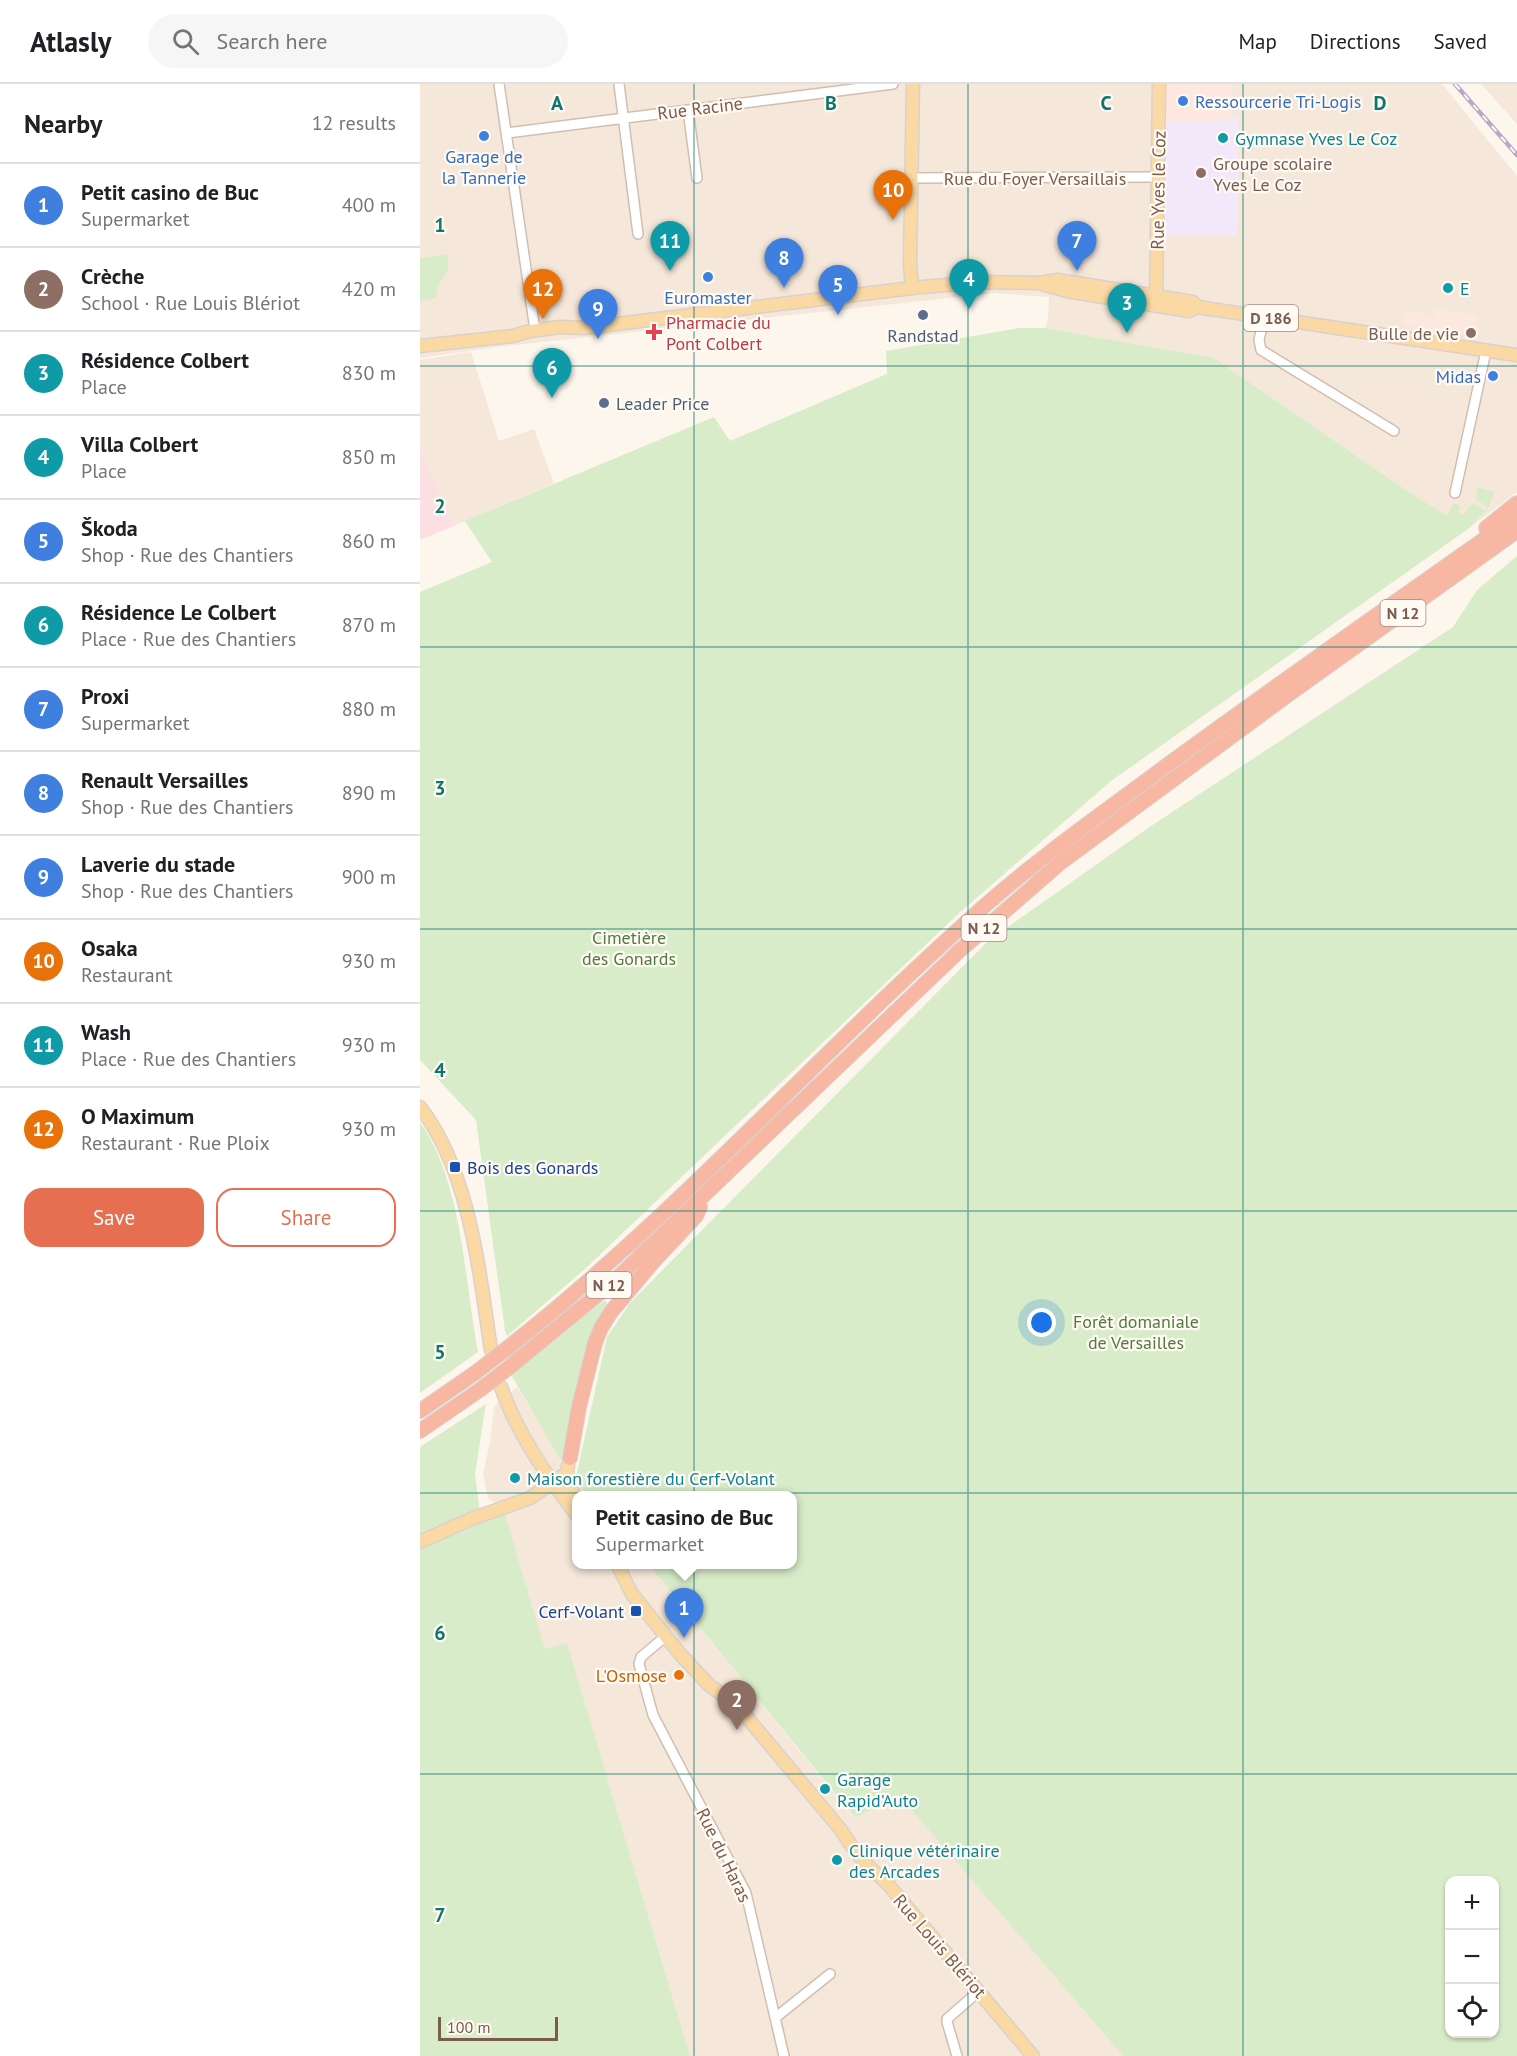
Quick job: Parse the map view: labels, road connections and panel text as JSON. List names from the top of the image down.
{
  "streets": {
    "highway": ["N 12"],
    "main road": ["Rue Yves le Coz", "D 186", "Rue Louis Blériot"],
    "street": ["Rue Racine", "Rue du Foyer Versaillais", "Rue du Haras"]
  },
  "crossings": [
    ["Rue du Foyer Versaillais", "Rue Yves le Coz"],
    ["Rue Yves le Coz", "D 186"],
    ["Rue du Haras", "Rue Louis Blériot"]
  ],
  "parks": ["Cimetière des Gonards", "Forêt domaniale de Versailles"],
  "places": {
    "other": [
      "Ressourcerie Tri-Logis",
      "Garage de la Tannerie",
      "Gymnase Yves Le Coz",
      "Groupe scolaire Yves Le Coz",
      "Euromaster",
      "E",
      "Randstad",
      "Bulle de vie",
      "Midas",
      "Leader Price",
      "Maison forestière du Cerf-Volant",
      "L'Osmose",
      "Garage Rapid'Auto",
      "Clinique vétérinaire des Arcades"
    ],
    "health": ["Pharmacie du Pont Colbert"],
    "transit": ["Bois des Gonards", "Cerf-Volant"]
  },
  "scale_bar": "100 m",
  "page": {
    "header": "Atlasly",
    "search": "Search here",
    "nav": ["Map", "Directions", "Saved"],
    "heading": ["Nearby", "12 results"],
    "list": [
      {
        "mark": "1",
        "name": "Petit casino de Buc",
        "note": "Supermarket",
        "value": "400 m"
      },
      {
        "mark": "2",
        "name": "Crèche",
        "note": "School · Rue Louis Blériot",
        "value": "420 m"
      },
      {
        "mark": "3",
        "name": "Résidence Colbert",
        "note": "Place",
        "value": "830 m"
      },
      {
        "mark": "4",
        "name": "Villa Colbert",
        "note": "Place",
        "value": "850 m"
      },
      {
        "mark": "5",
        "name": "Škoda",
        "note": "Shop · Rue des Chantiers",
        "value": "860 m"
      },
      {
        "mark": "6",
        "name": "Résidence Le Colbert",
        "note": "Place · Rue des Chantiers",
        "value": "870 m"
      },
      {
        "mark": "7",
        "name": "Proxi",
        "note": "Supermarket",
        "value": "880 m"
      },
      {
        "mark": "8",
        "name": "Renault Versailles",
        "note": "Shop · Rue des Chantiers",
        "value": "890 m"
      },
      {
        "mark": "9",
        "name": "Laverie du stade",
        "note": "Shop · Rue des Chantiers",
        "value": "900 m"
      },
      {
        "mark": "10",
        "name": "Osaka",
        "note": "Restaurant",
        "value": "930 m"
      },
      {
        "mark": "11",
        "name": "Wash",
        "note": "Place · Rue des Chantiers",
        "value": "930 m"
      },
      {
        "mark": "12",
        "name": "O Maximum",
        "note": "Restaurant · Rue Ploix",
        "value": "930 m"
      }
    ],
    "pins": [
      "10",
      "7",
      "11",
      "8",
      "4",
      "5",
      "12",
      "3",
      "9",
      "6",
      "1",
      "2"
    ],
    "buttons": ["Save", "Share"],
    "popup": ["Petit casino de Buc", "Supermarket"],
    "map_buttons": ["+", "−"],
    "scale": "100 m"
  },
  "grid": {
    "columns": [
      "A",
      "B",
      "C",
      "D"
    ],
    "rows": [
      "1",
      "2",
      "3",
      "4",
      "5",
      "6",
      "7"
    ]
  }
}
